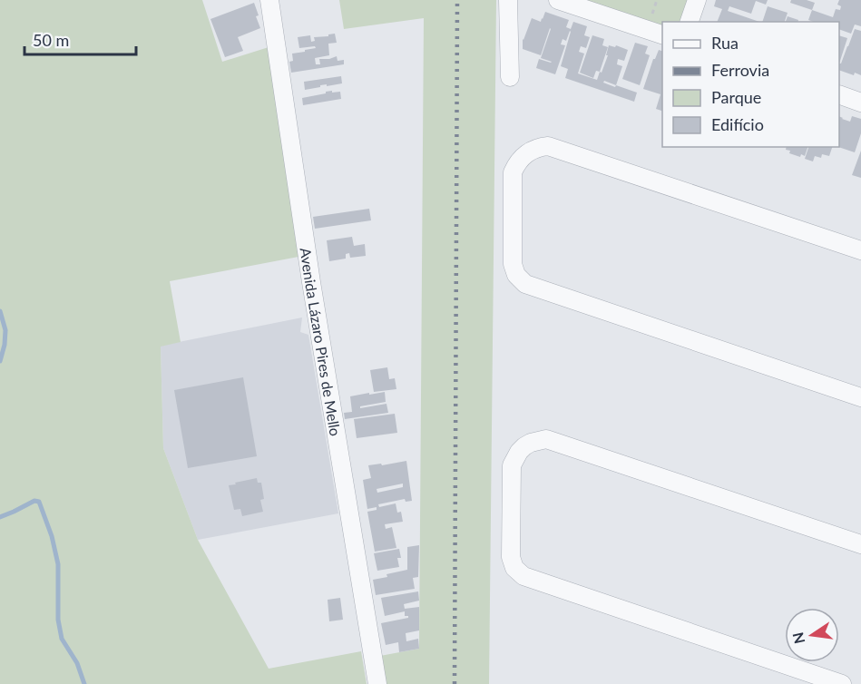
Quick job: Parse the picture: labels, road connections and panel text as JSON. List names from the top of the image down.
{
  "streets": {
    "street": ["Avenida Lázaro Pires de Mello"]
  },
  "legend": [
    "Rua",
    "Ferrovia",
    "Parque",
    "Edifício"
  ],
  "scale_bar": "50 m",
  "north": "left"
}
